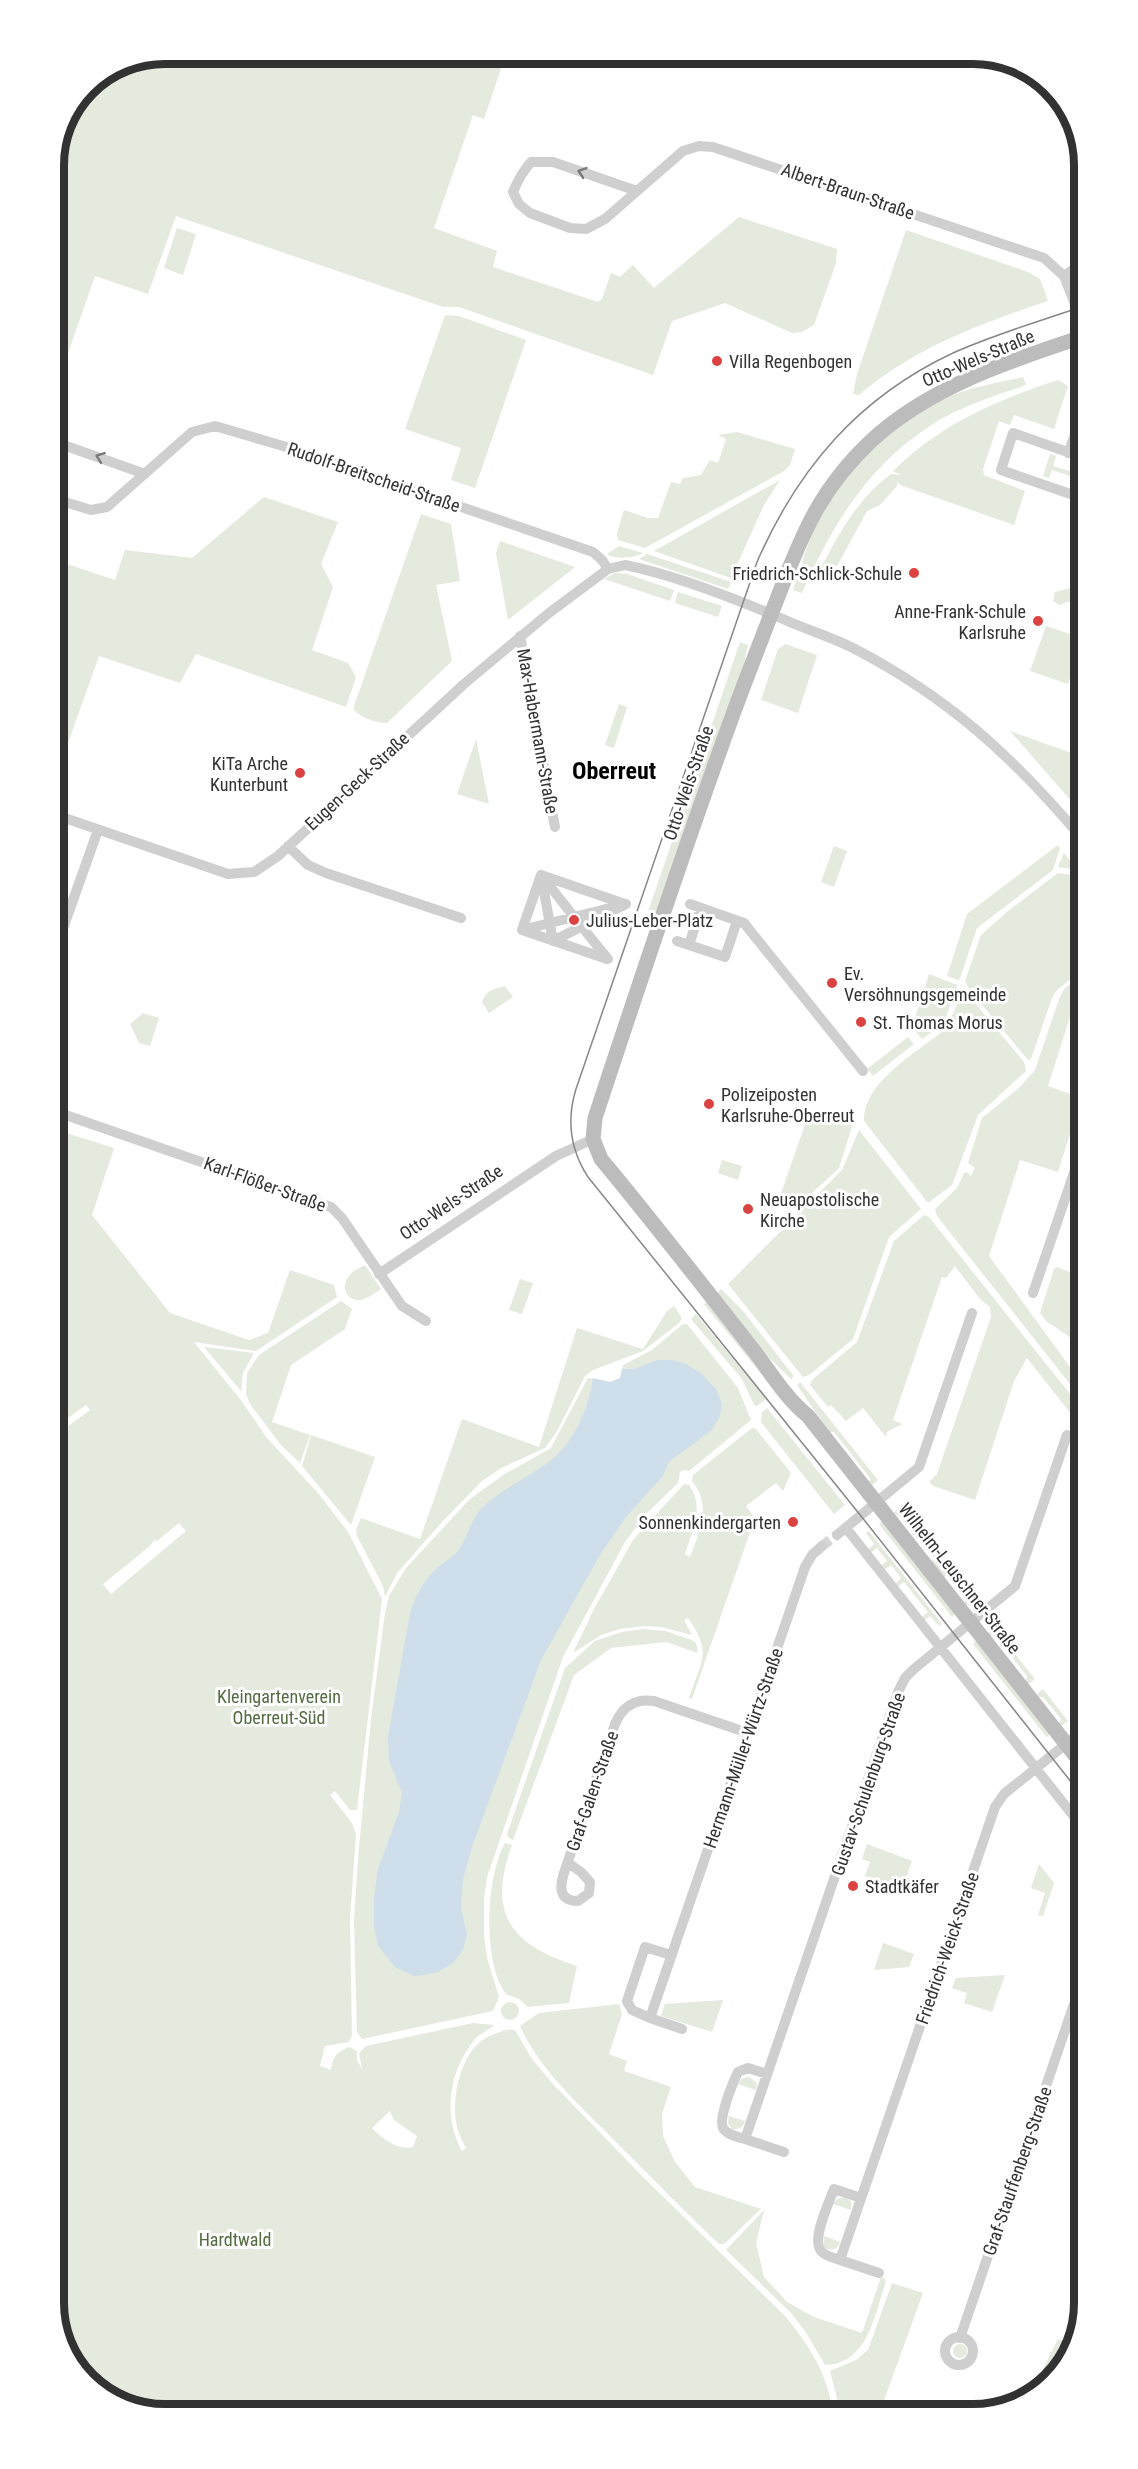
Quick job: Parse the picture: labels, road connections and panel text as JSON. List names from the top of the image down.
{
  "streets": {
    "street": [
      "Albert-Braun-Straße",
      "Otto-Wels-Straße",
      "Rudolf-Breitscheid-Straße",
      "Max-Habermann-Straße",
      "Eugen-Geck-Straße",
      "Karl-Flößer-Straße",
      "Wilhelm-Leuschner-Straße",
      "Hermann-Müller-Würtz-Straße",
      "Gustav-Schulenburg-Straße",
      "Graf-Galen-Straße",
      "Friedrich-Weick-Straße",
      "Graf-Stauffenberg-Straße"
    ]
  },
  "crossings": [
    ["Otto-Wels-Straße", "Eugen-Geck-Straße"],
    ["Otto-Wels-Straße", "Karl-Flößer-Straße"],
    ["Otto-Wels-Straße", "Wilhelm-Leuschner-Straße"],
    ["Rudolf-Breitscheid-Straße", "Eugen-Geck-Straße"],
    ["Max-Habermann-Straße", "Eugen-Geck-Straße"],
    ["Wilhelm-Leuschner-Straße", "Gustav-Schulenburg-Straße"],
    ["Wilhelm-Leuschner-Straße", "Friedrich-Weick-Straße"],
    ["Hermann-Müller-Würtz-Straße", "Graf-Galen-Straße"]
  ],
  "districts": ["Oberreut"],
  "parks": ["Kleingartenverein Oberreut-Süd", "Hardtwald"],
  "places": [
    "Villa Regenbogen",
    "Friedrich-Schlick-Schule",
    "Anne-Frank-Schule Karlsruhe",
    "KiTa Arche Kunterbunt",
    "Julius-Leber-Platz",
    "Ev. Versöhnungsgemeinde",
    "St. Thomas Morus",
    "Polizeiposten Karlsruhe-Oberreut",
    "Neuapostolische Kirche",
    "Sonnenkindergarten",
    "Stadtkäfer"
  ]
}
